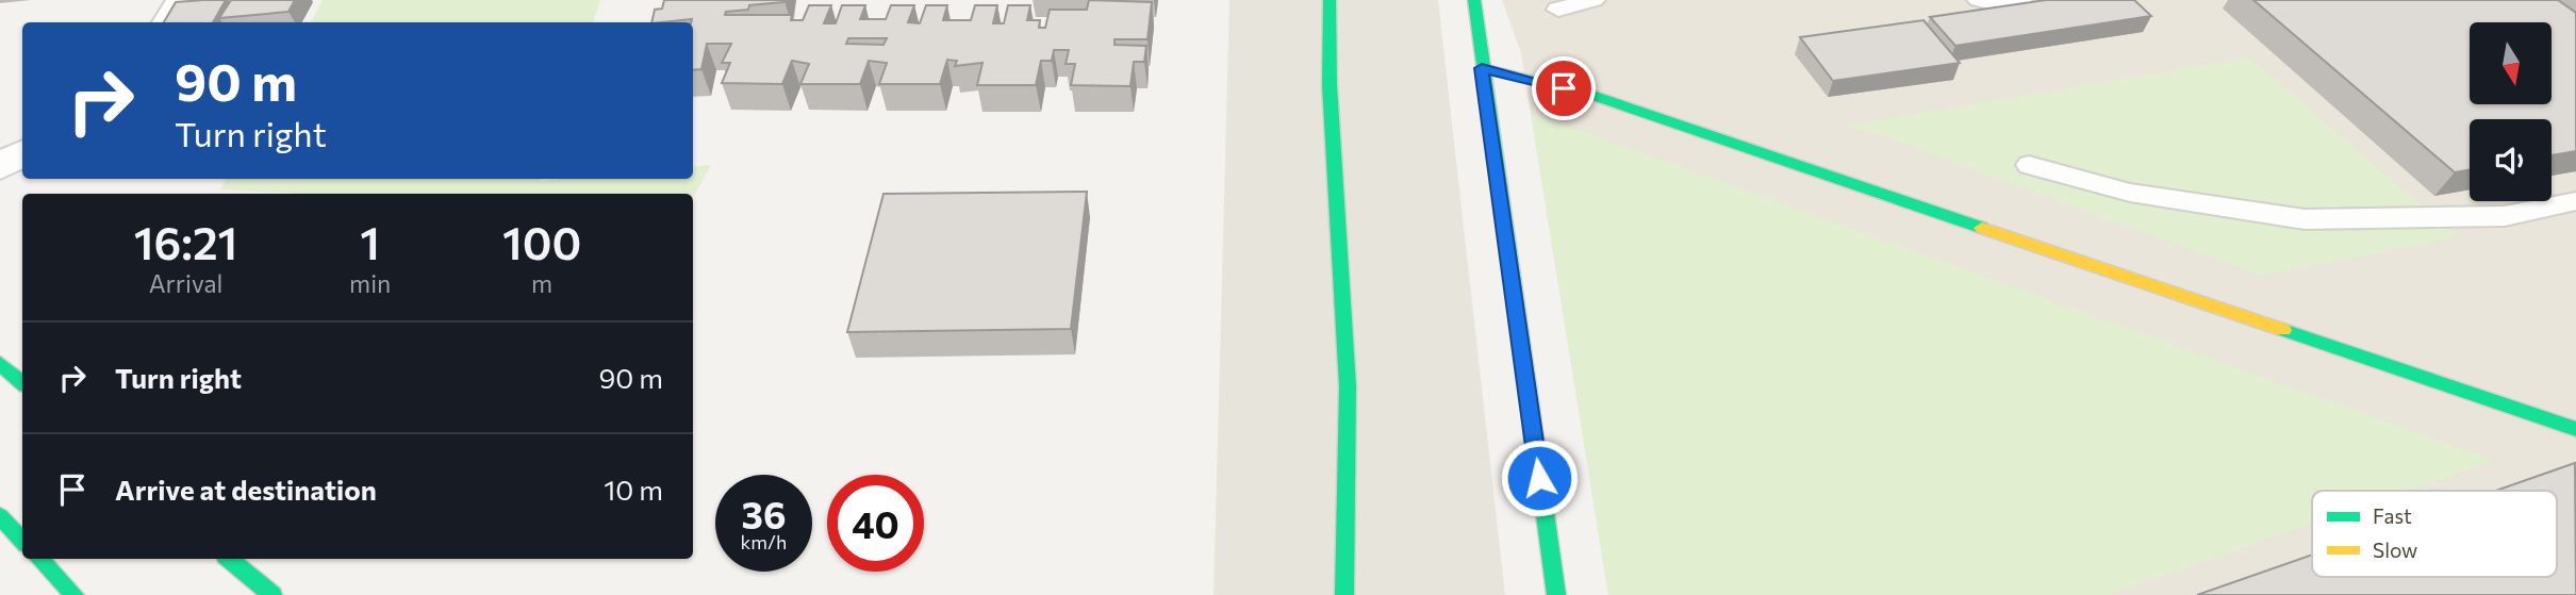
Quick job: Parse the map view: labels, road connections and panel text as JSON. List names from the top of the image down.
{
  "legend": ["Fast", "Slow"],
  "north": "bottom",
  "page": {
    "turn": ["90 m", "Turn right"],
    "eta": [
      "16:21",
      "Arrival",
      "1",
      "min",
      "100",
      "m"
    ],
    "list": [
      {
        "name": "Turn right",
        "value": "90 m"
      },
      {
        "name": "Arrive at destination",
        "value": "10 m"
      }
    ],
    "speed": "36 km/h",
    "limit": "40"
  }
}
